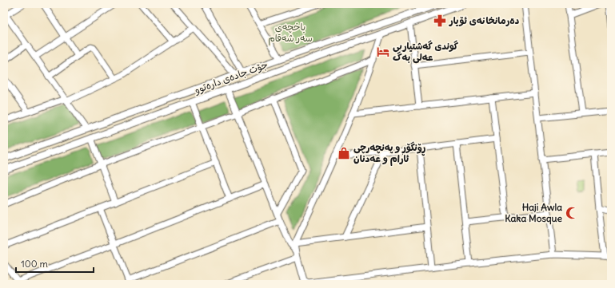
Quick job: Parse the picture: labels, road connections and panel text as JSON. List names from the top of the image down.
{
  "streets": {
    "main road": ["جۆت جادەی دارەتوو"]
  },
  "parks": ["باخچەی سەر شەقام"],
  "places": {
    "pharmacy": ["دەرمانخانەی ئۆیار"],
    "hotel": ["گوندی گەشتیاریی عەلی بەگ"],
    "shop": ["ڕۆنگۆڕ و پەنچەرچی ئارام و عەدنان"],
    "mosque": ["Haji Awla Kaka Mosque"]
  },
  "scale_bar": "100 m"
}
